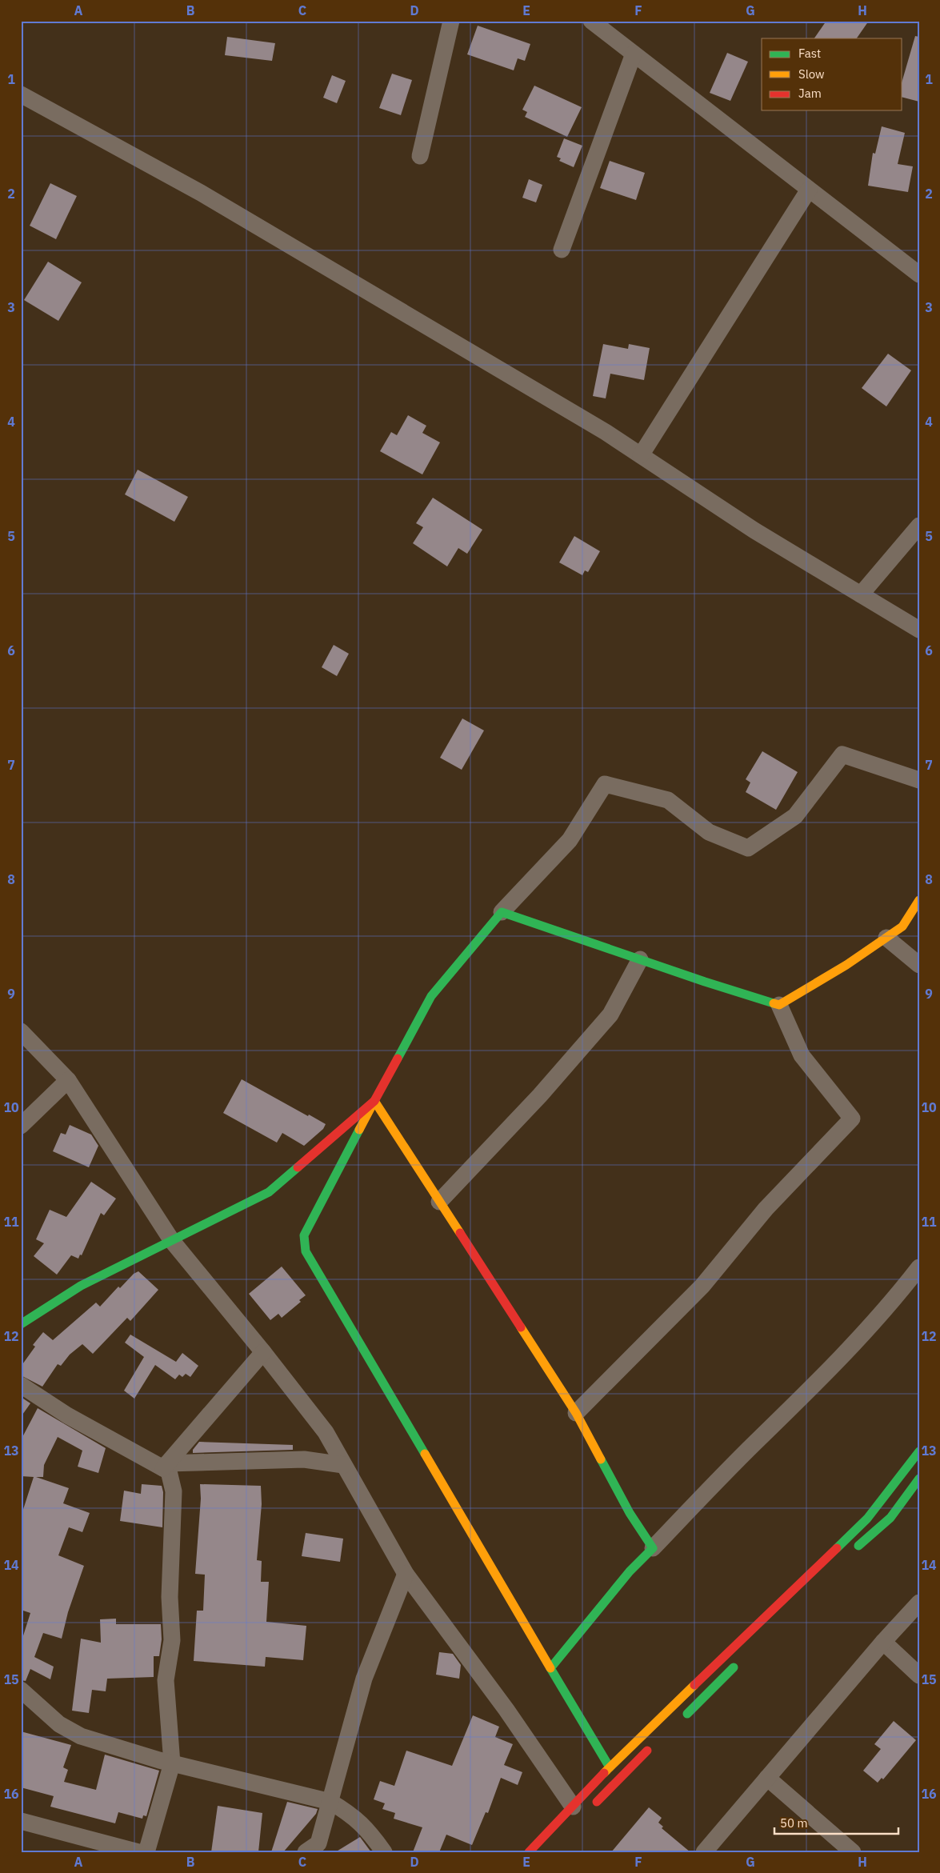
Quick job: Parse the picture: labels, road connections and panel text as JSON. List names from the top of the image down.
{
  "legend": ["Fast", "Slow", "Jam"],
  "scale_bar": "50 m",
  "grid": {
    "columns": [
      "A",
      "B",
      "C",
      "D",
      "E",
      "F",
      "G",
      "H"
    ],
    "rows": [
      "1",
      "2",
      "3",
      "4",
      "5",
      "6",
      "7",
      "8",
      "9",
      "10",
      "11",
      "12",
      "13",
      "14",
      "15",
      "16"
    ]
  }
}
